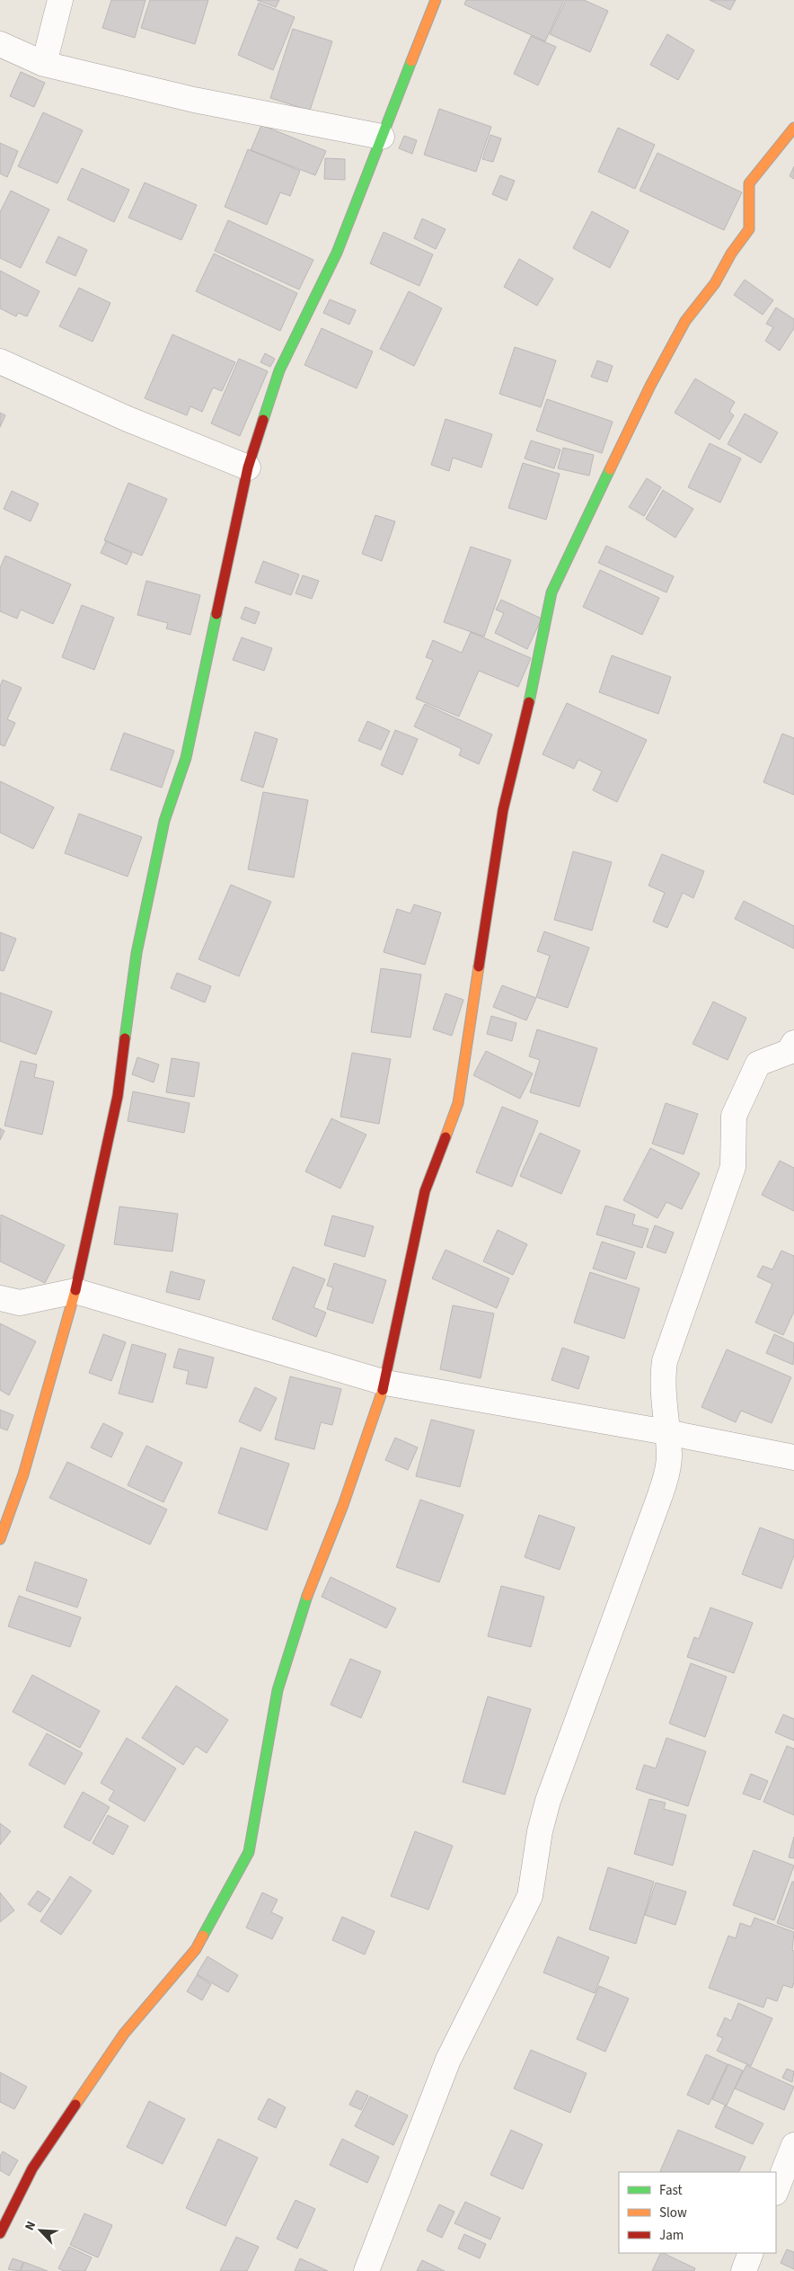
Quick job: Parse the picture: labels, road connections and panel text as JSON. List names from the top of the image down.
{
  "legend": ["Fast", "Slow", "Jam"],
  "north": "top left"
}
